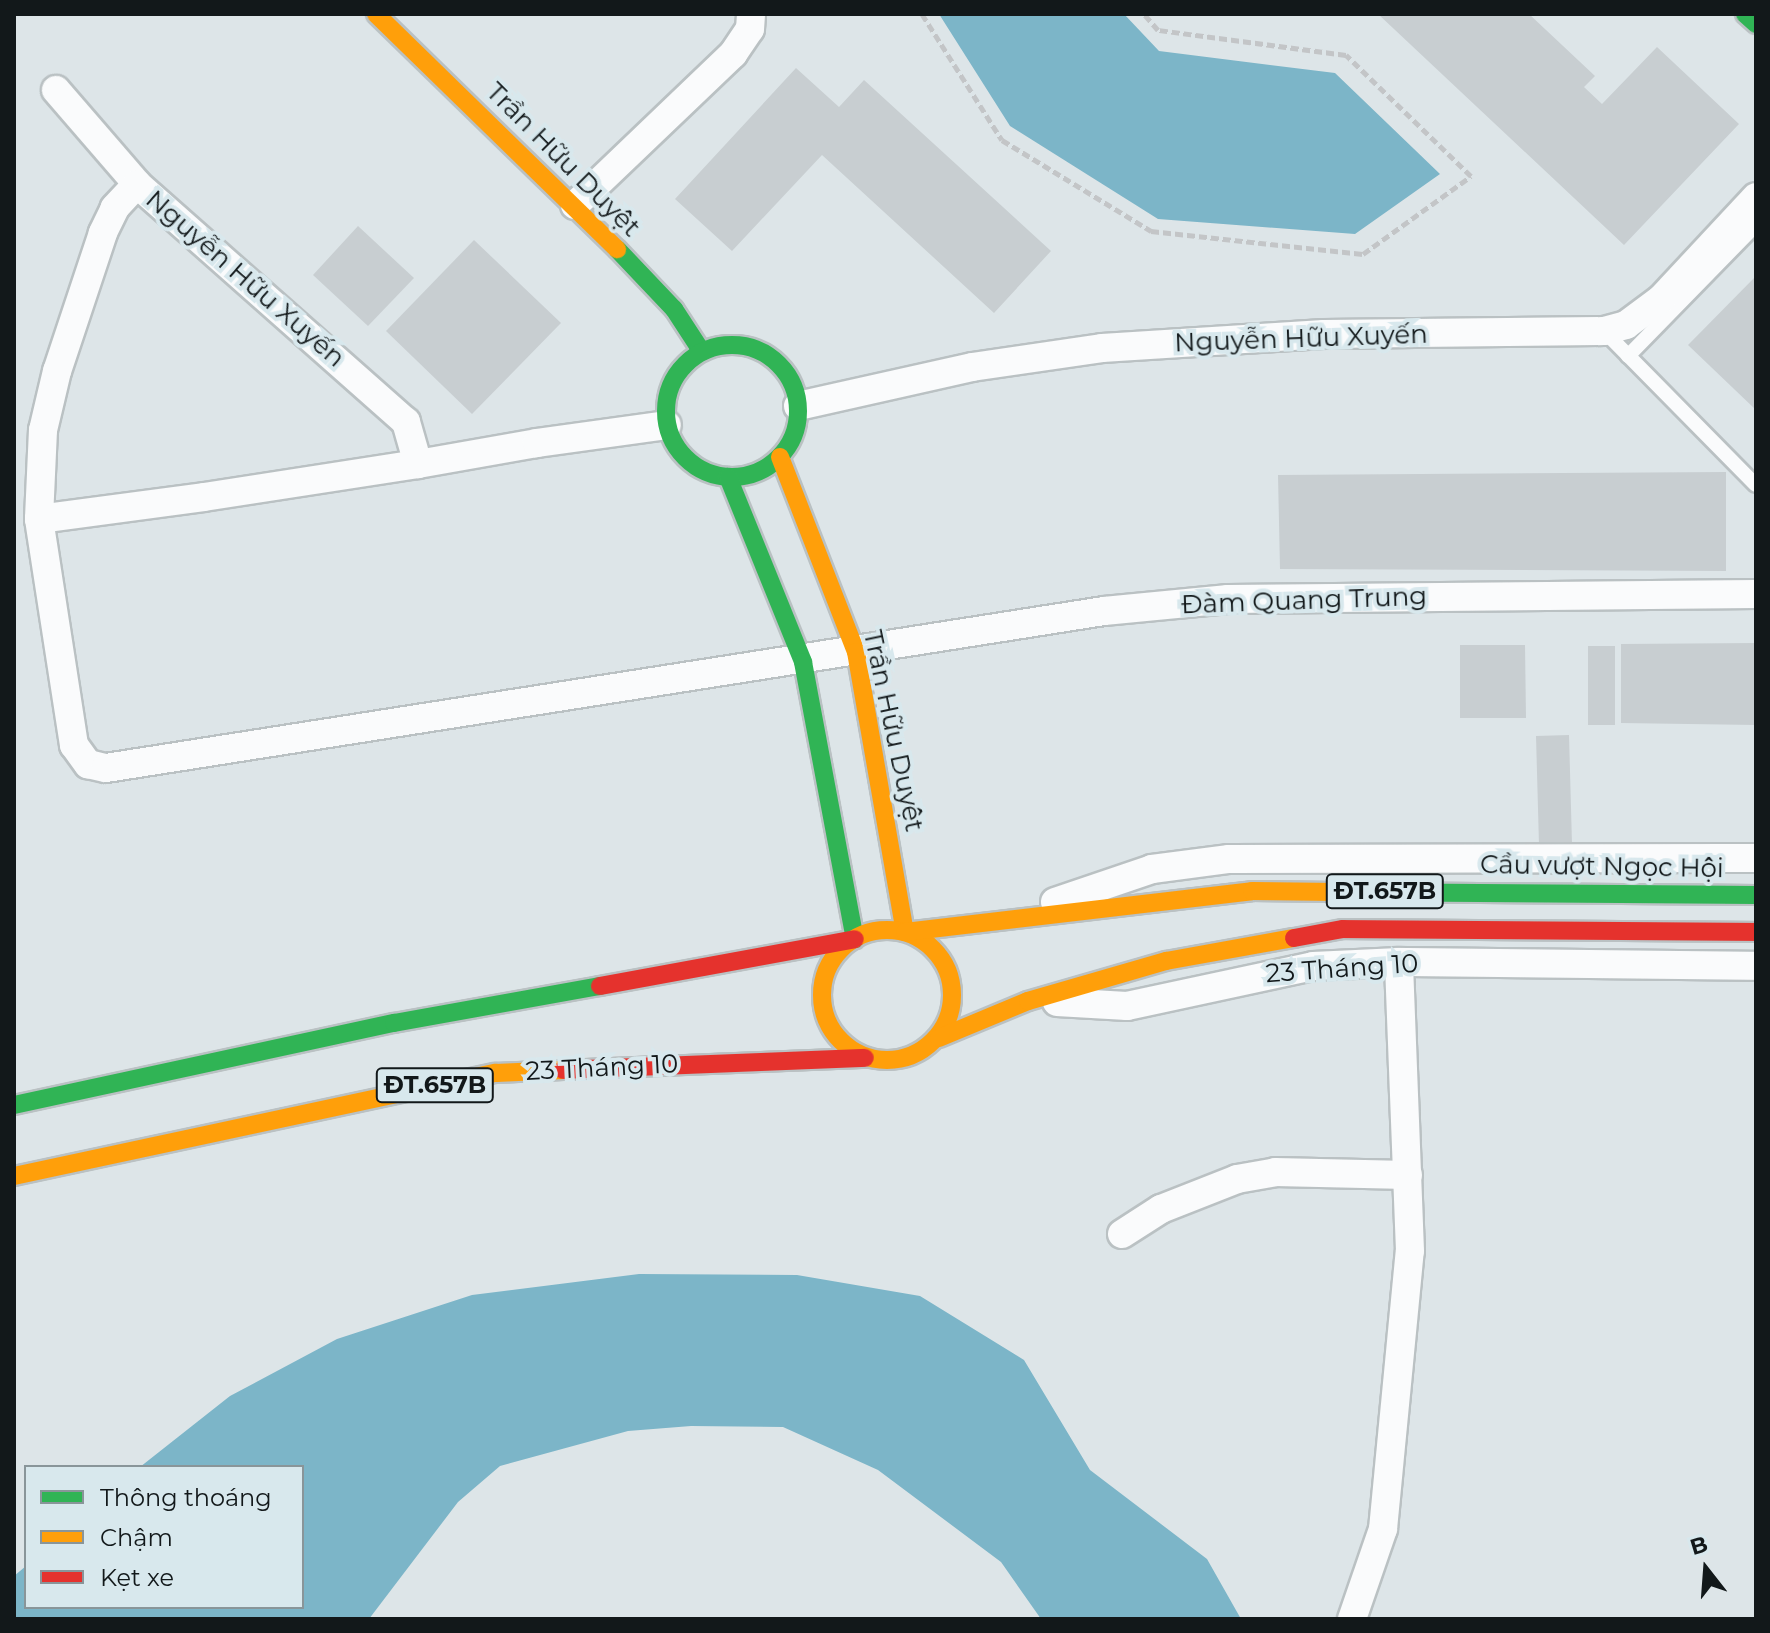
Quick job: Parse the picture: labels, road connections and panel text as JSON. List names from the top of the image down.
{
  "streets": {
    "main road": [
      "Trần Hữu Duyệt",
      "Cầu vượt Ngọc Hội",
      "ĐT.657B",
      "23 Tháng 10"
    ],
    "street": ["Nguyễn Hữu Xuyến", "Đàm Quang Trung"]
  },
  "crossings": [
    ["Trần Hữu Duyệt", "Nguyễn Hữu Xuyến"],
    ["Trần Hữu Duyệt", "Đàm Quang Trung"],
    ["Trần Hữu Duyệt", "ĐT.657B"],
    ["Trần Hữu Duyệt", "23 Tháng 10"],
    ["Nguyễn Hữu Xuyến", "Đàm Quang Trung"],
    ["Cầu vượt Ngọc Hội", "ĐT.657B"],
    ["ĐT.657B", "23 Tháng 10"]
  ],
  "legend": ["Thông thoáng", "Chậm", "Kẹt xe"],
  "north": "top"
}
